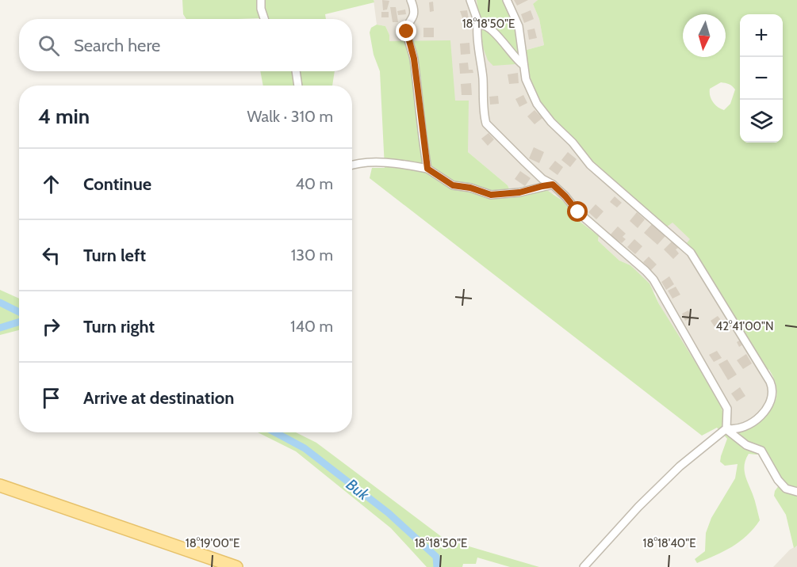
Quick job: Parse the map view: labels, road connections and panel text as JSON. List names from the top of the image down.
{
  "water": ["Buk"],
  "north": "bottom",
  "page": {
    "map_buttons": ["+", "−"],
    "search": "Search here",
    "heading": ["4 min", "Walk · 310 m"],
    "list": [
      ["Continue", "40 m"],
      ["Turn left", "130 m"],
      ["Turn right", "140 m"],
      "Arrive at destination"
    ]
  },
  "coordinates": [
    "18°18'50\"E",
    "42°41'00\"N",
    "18°19'00\"E",
    "18°18'40\"E"
  ]
}
